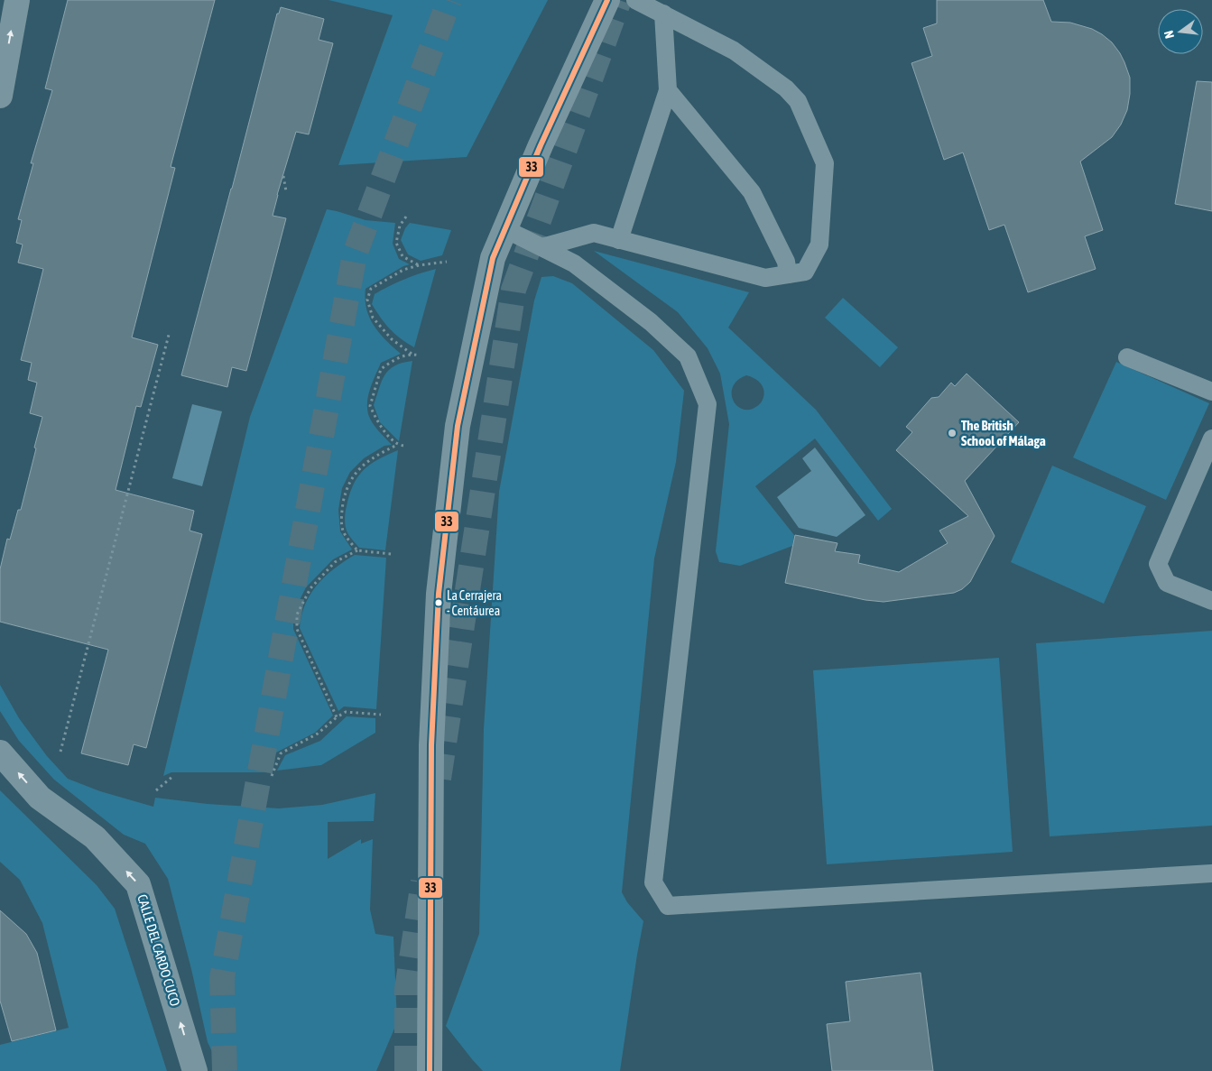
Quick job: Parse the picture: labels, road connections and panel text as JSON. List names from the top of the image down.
{
  "streets": {
    "street": ["CALLE DEL CARDO CUCO"]
  },
  "one_way": ["CALLE DEL CARDO CUCO"],
  "places": ["The British School of Málaga", "La Cerrajera - Centáurea"],
  "lines": ["transit line 33"],
  "north": "left"
}
